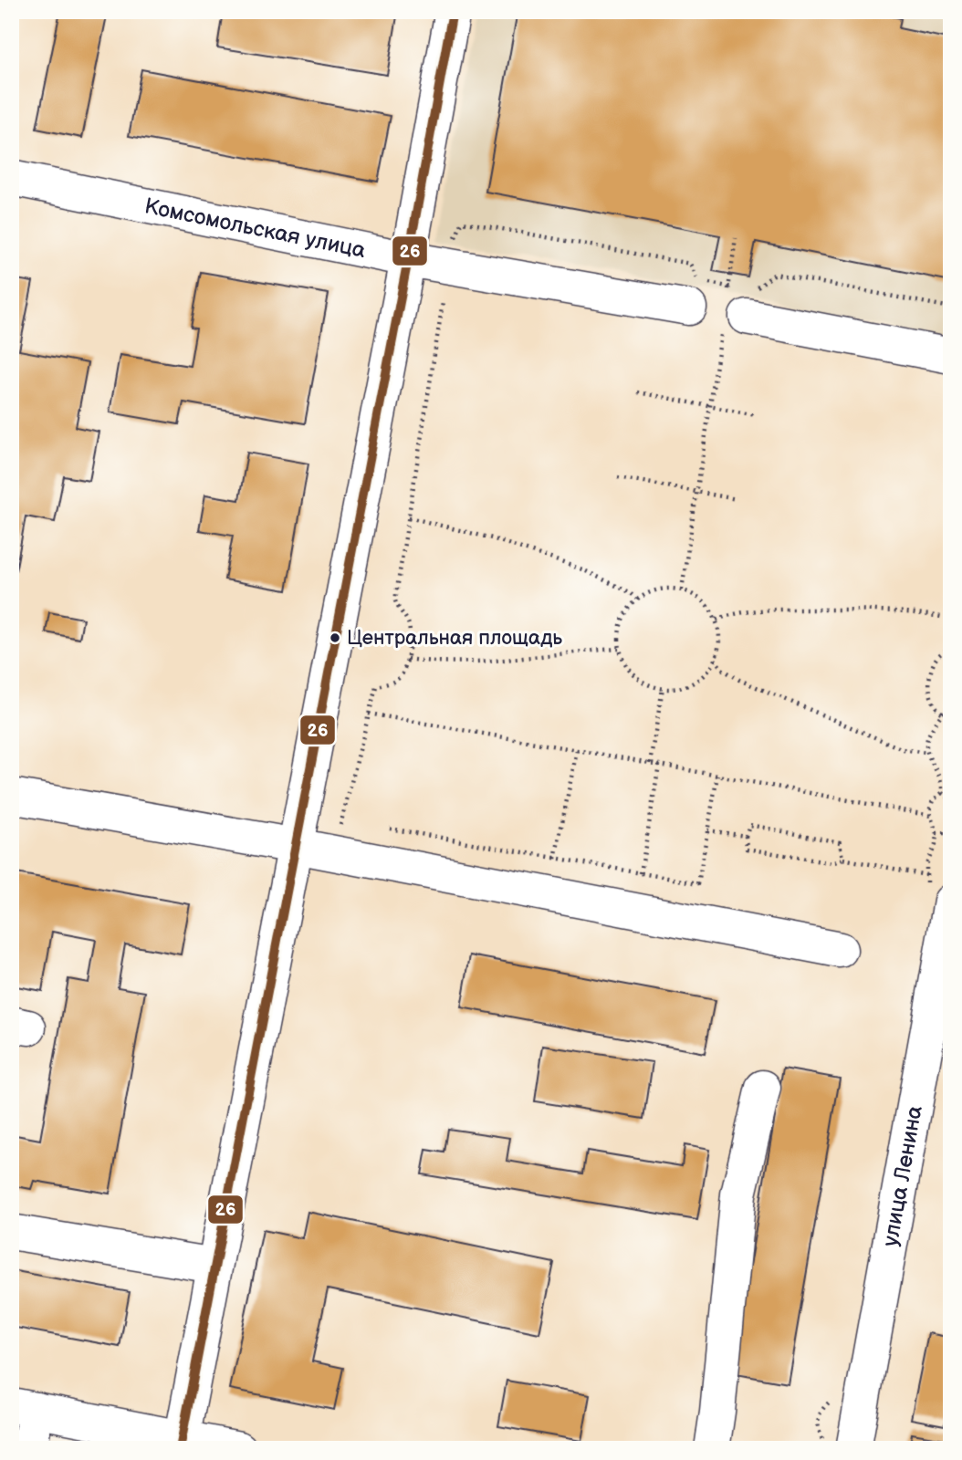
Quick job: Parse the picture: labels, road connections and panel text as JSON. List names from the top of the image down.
{
  "streets": {
    "street": ["Комсомольская улица", "улица Ленина"]
  },
  "places": ["Центральная площадь"],
  "lines": ["transit line 26"]
}
